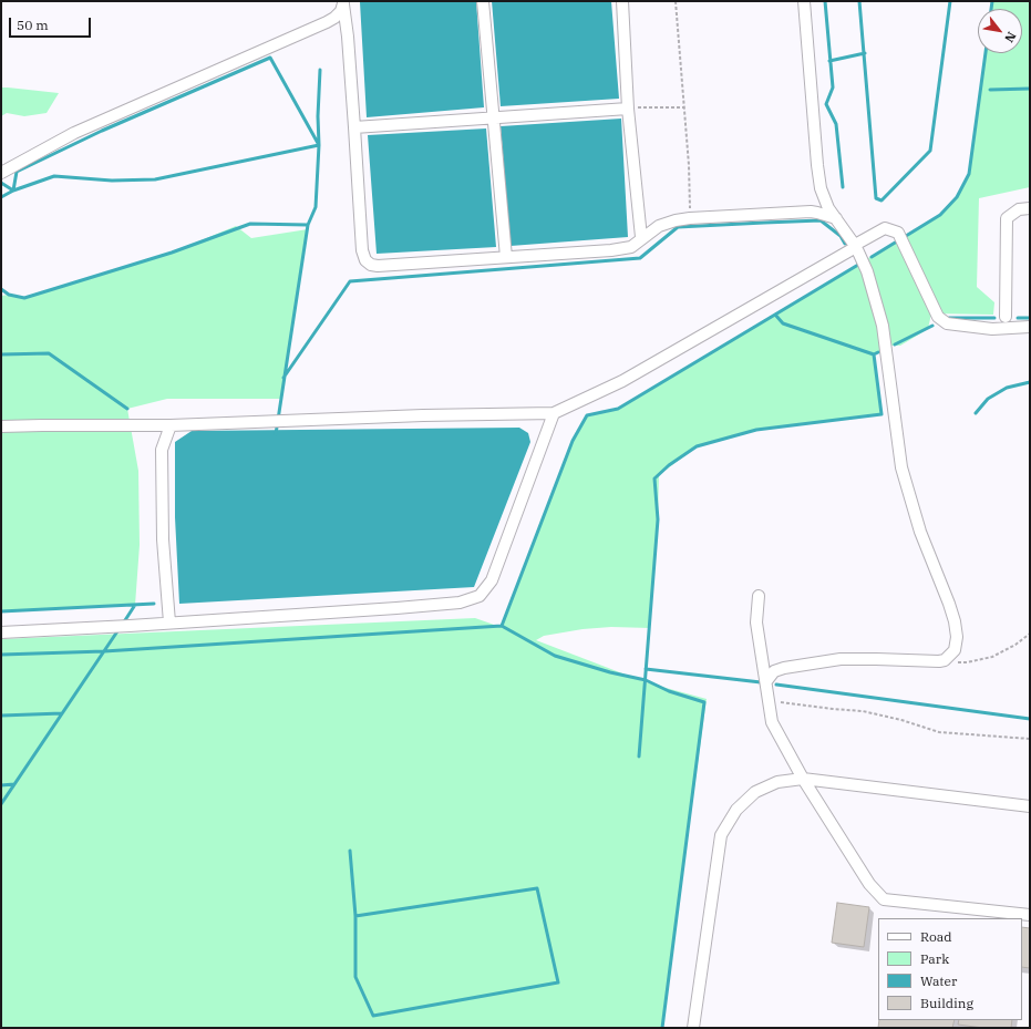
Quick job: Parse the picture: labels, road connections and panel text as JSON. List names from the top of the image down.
{
  "legend": [
    "Road",
    "Park",
    "Water",
    "Building"
  ],
  "scale_bar": "50 m",
  "north": "bottom right"
}
